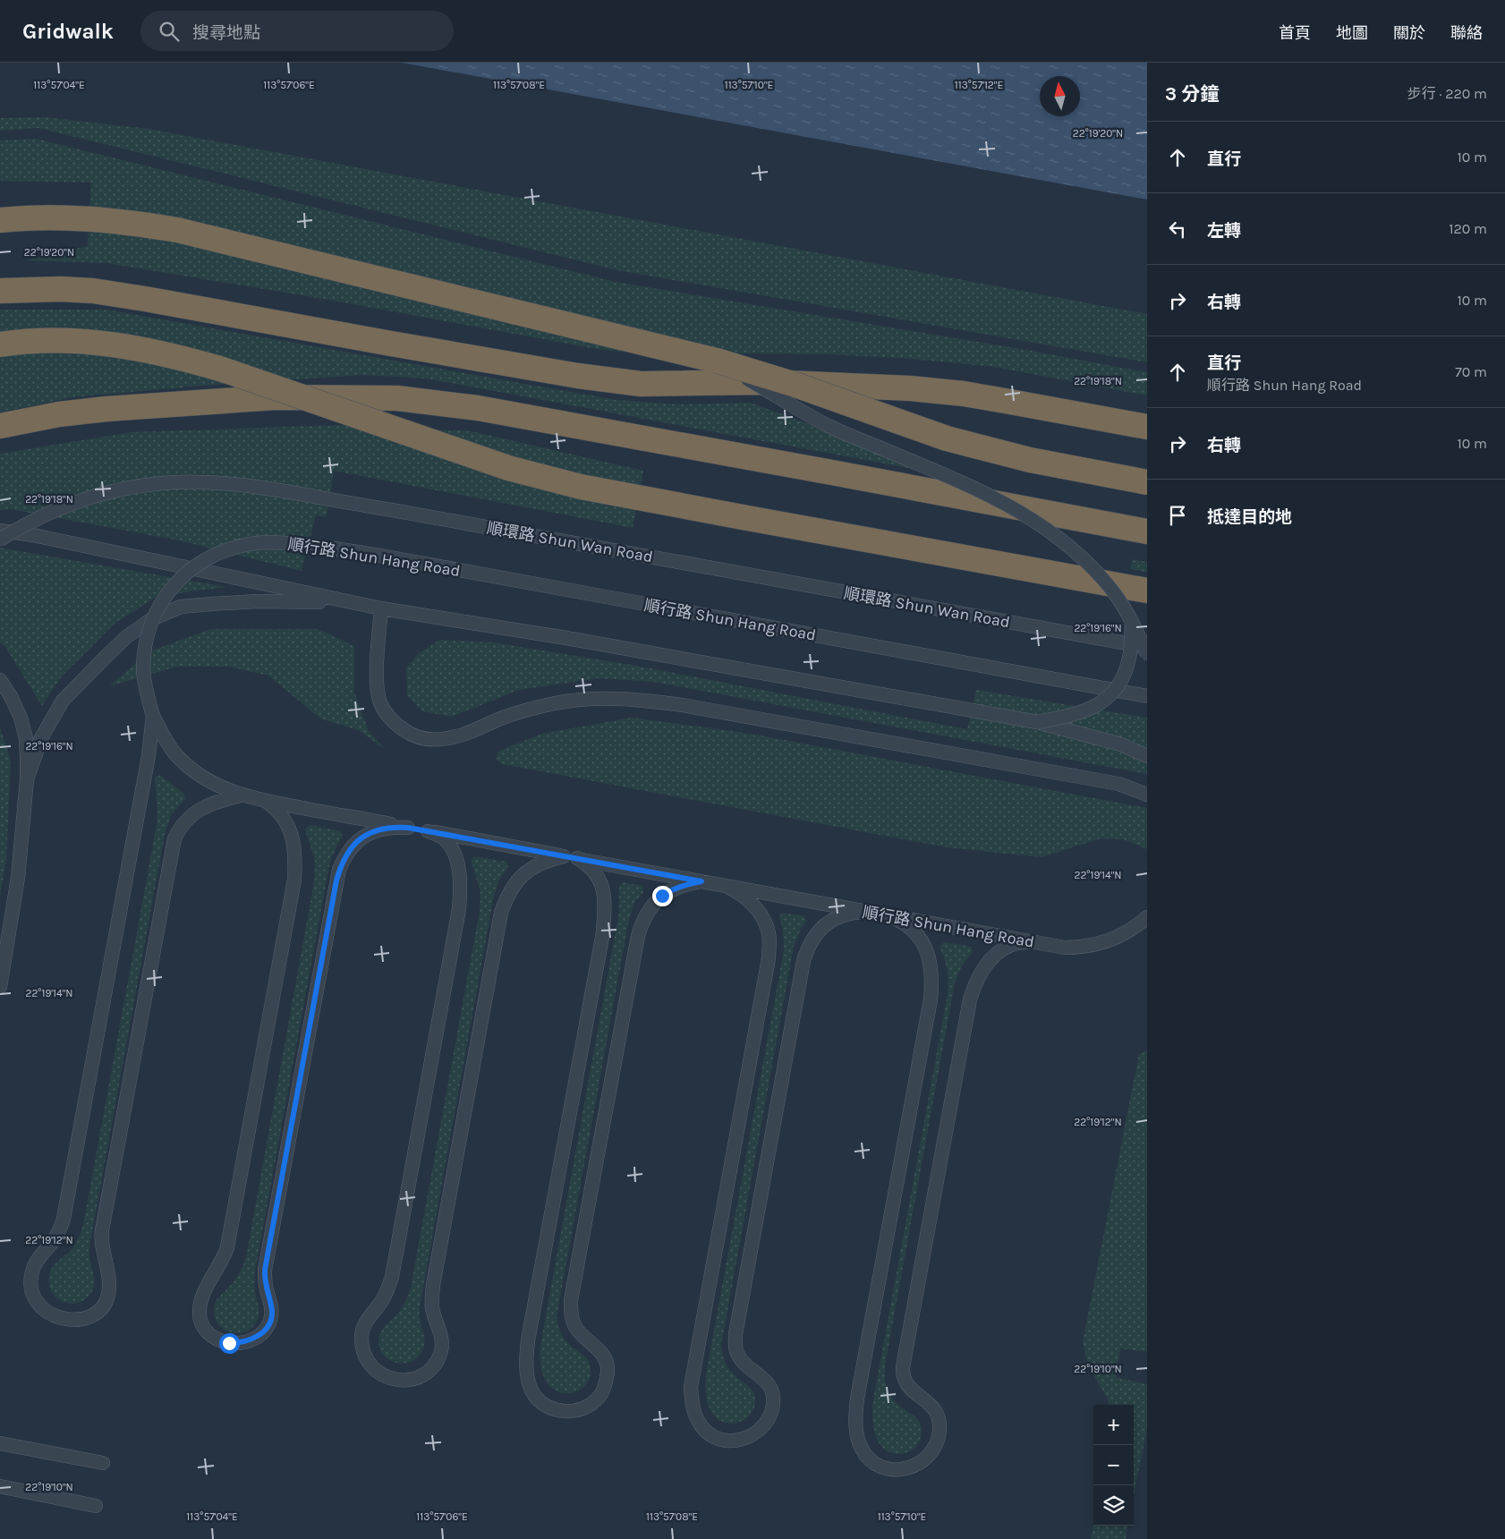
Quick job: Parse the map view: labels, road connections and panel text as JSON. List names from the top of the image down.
{
  "streets": {
    "lane": ["順環路 Shun Wan Road", "順行路 Shun Hang Road"]
  },
  "north": "top",
  "page": {
    "header": "Gridwalk",
    "search": "搜尋地點",
    "nav": [
      "首頁",
      "地圖",
      "關於",
      "聯絡"
    ],
    "heading": ["3 分鐘", "步行 · 220 m"],
    "list": [
      ["直行", "10 m"],
      ["左轉", "120 m"],
      ["右轉", "10 m"],
      ["直行", "順行路 Shun Hang Road", "70 m"],
      ["右轉", "10 m"],
      "抵達目的地"
    ],
    "map_buttons": ["+", "−"]
  },
  "coordinates": [
    "113°57'04\"E",
    "113°57'06\"E",
    "113°57'08\"E",
    "113°57'10\"E",
    "113°57'12\"E",
    "22°19'20\"N",
    "22°19'18\"N",
    "22°19'16\"N",
    "22°19'14\"N",
    "22°19'12\"N",
    "22°19'10\"N"
  ]
}
